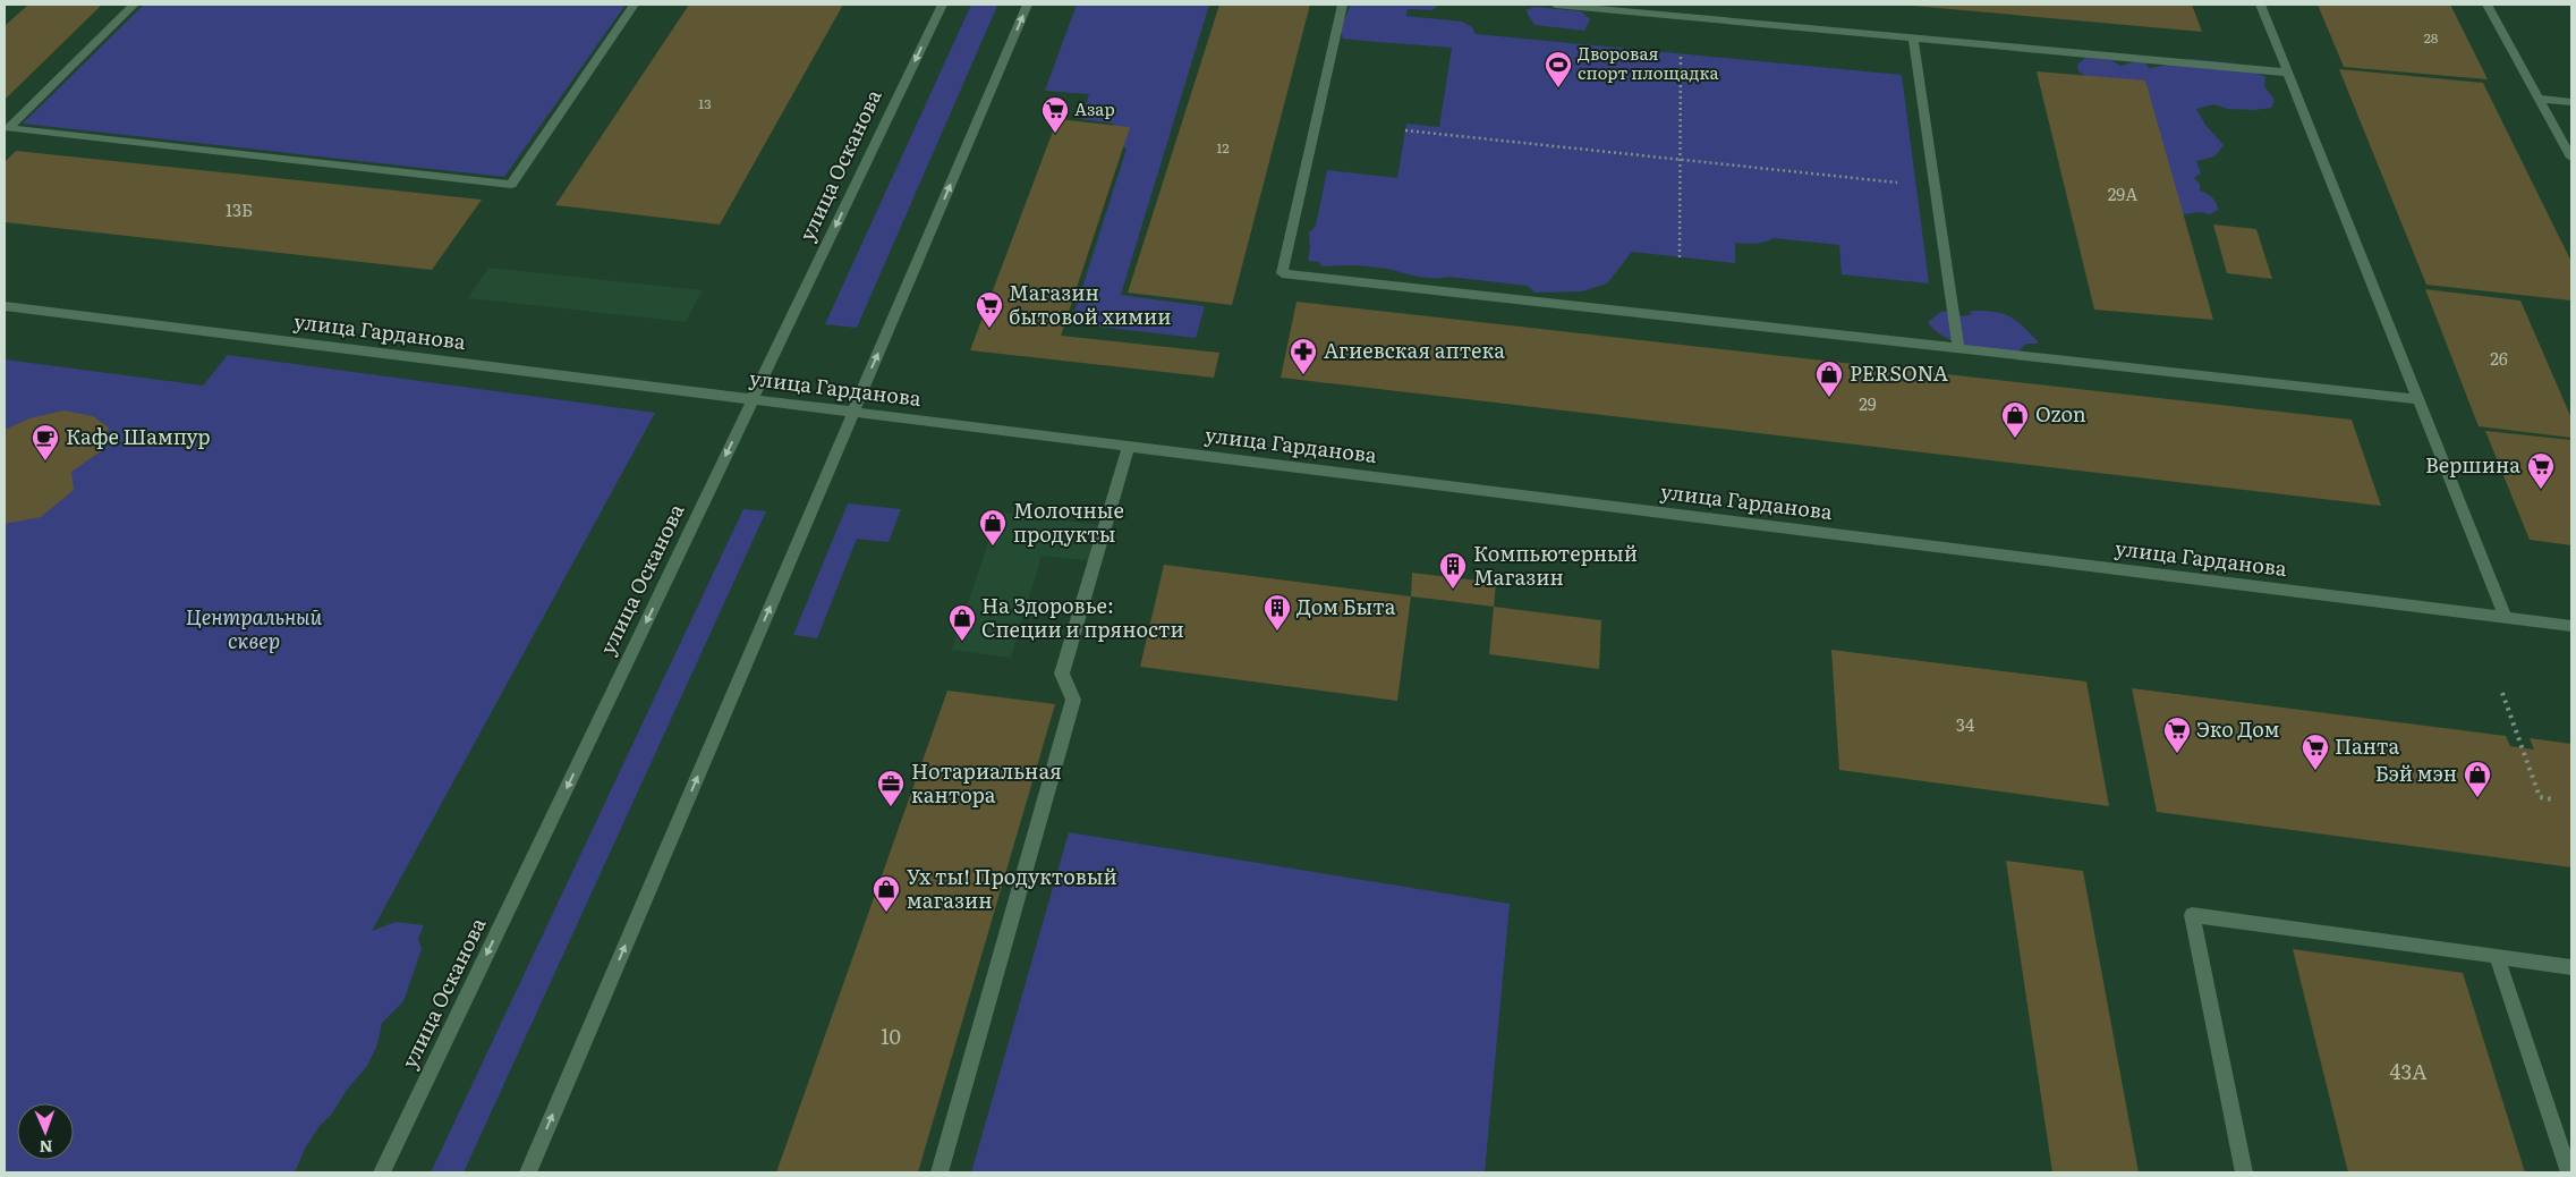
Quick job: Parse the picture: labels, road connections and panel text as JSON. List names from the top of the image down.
{
  "streets": {
    "street": ["улица Осканова", "улица Гарданова"]
  },
  "crossings": [
    ["улица Осканова", "улица Гарданова"]
  ],
  "parks": ["Центральный сквер"],
  "places": {
    "sports": ["Дворовая спорт площадка"],
    "supermarket": [
      "Азар",
      "Магазин бытовой химии",
      "Вершина",
      "Эко Дом",
      "Панта"
    ],
    "pharmacy": ["Агиевская аптека"],
    "shop": [
      "PERSONA",
      "Ozon",
      "Молочные продукты",
      "На Здоровье: Специи и пряности",
      "Бэй мэн",
      "Ух ты! Продуктовый магазин"
    ],
    "cafe": ["Кафе Шампур"],
    "building": ["Компьютерный Магазин", "Дом Быта"],
    "office": ["Нотариальная кантора"]
  },
  "house_numbers": [
    "28",
    "13",
    "12",
    "29А",
    "13Б",
    "26",
    "29",
    "34",
    "10",
    "43А"
  ],
  "north": "bottom"
}
